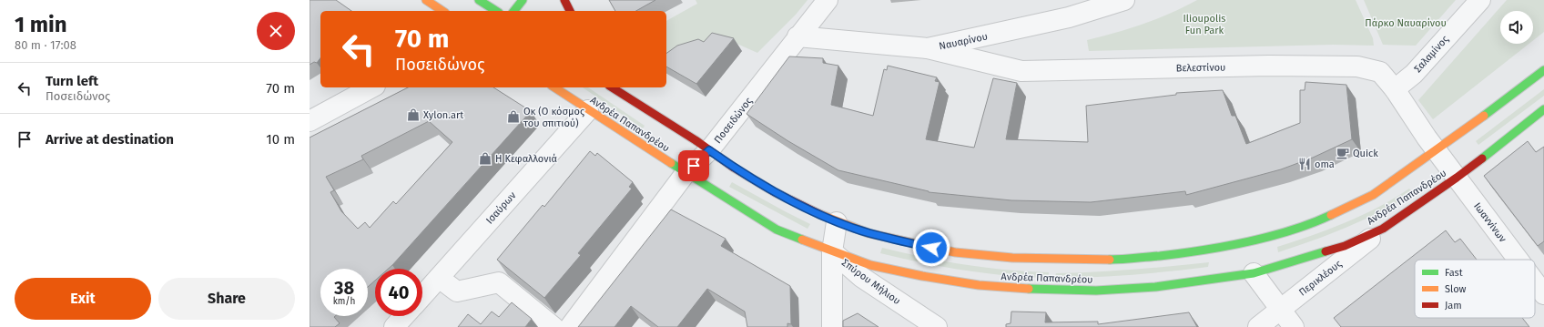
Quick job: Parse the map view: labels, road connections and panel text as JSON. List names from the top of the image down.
{
  "streets": {
    "street": [
      "Ναυαρίνου",
      "Σαλαμίνος",
      "Βελεστίνου",
      "Ποσειδώνος",
      "Ανδρέα Παπανδρέου",
      "Ισαύρων",
      "Ιωαννίνων",
      "Περικλέους",
      "Σπύρου Μήλιου"
    ]
  },
  "crossings": [
    ["Ναυαρίνου", "Βελεστίνου"],
    ["Ναυαρίνου", "Ποσειδώνος"],
    ["Σαλαμίνος", "Βελεστίνου"],
    ["Βελεστίνου", "Ανδρέα Παπανδρέου"],
    ["Βελεστίνου", "Ιωαννίνων"],
    ["Ποσειδώνος", "Ανδρέα Παπανδρέου"],
    ["Ανδρέα Παπανδρέου", "Ισαύρων"],
    ["Ανδρέα Παπανδρέου", "Ιωαννίνων"],
    ["Ανδρέα Παπανδρέου", "Περικλέους"],
    ["Ανδρέα Παπανδρέου", "Σπύρου Μήλιου"]
  ],
  "parks": ["Ilioupolis Fun Park", "Πάρκο Ναυαρίνου"],
  "places": {
    "shop": ["Xylon.art", "Οκ (Ο κόσμος του σπιτιού)", "Η Κεφαλλονιά"],
    "cafe": ["Quick"],
    "restaurant": ["oma"]
  },
  "legend": ["Fast", "Slow", "Jam"],
  "page": {
    "heading": ["1 min", "80 m · 17:08"],
    "turn": ["70 m", "Ποσειδώνος"],
    "list": [
      {
        "name": "Turn left",
        "note": "Ποσειδώνος",
        "value": "70 m"
      },
      {
        "name": "Arrive at destination",
        "value": "10 m"
      }
    ],
    "speed": "38 km/h",
    "limit": "40",
    "buttons": ["Exit", "Share"]
  }
}
